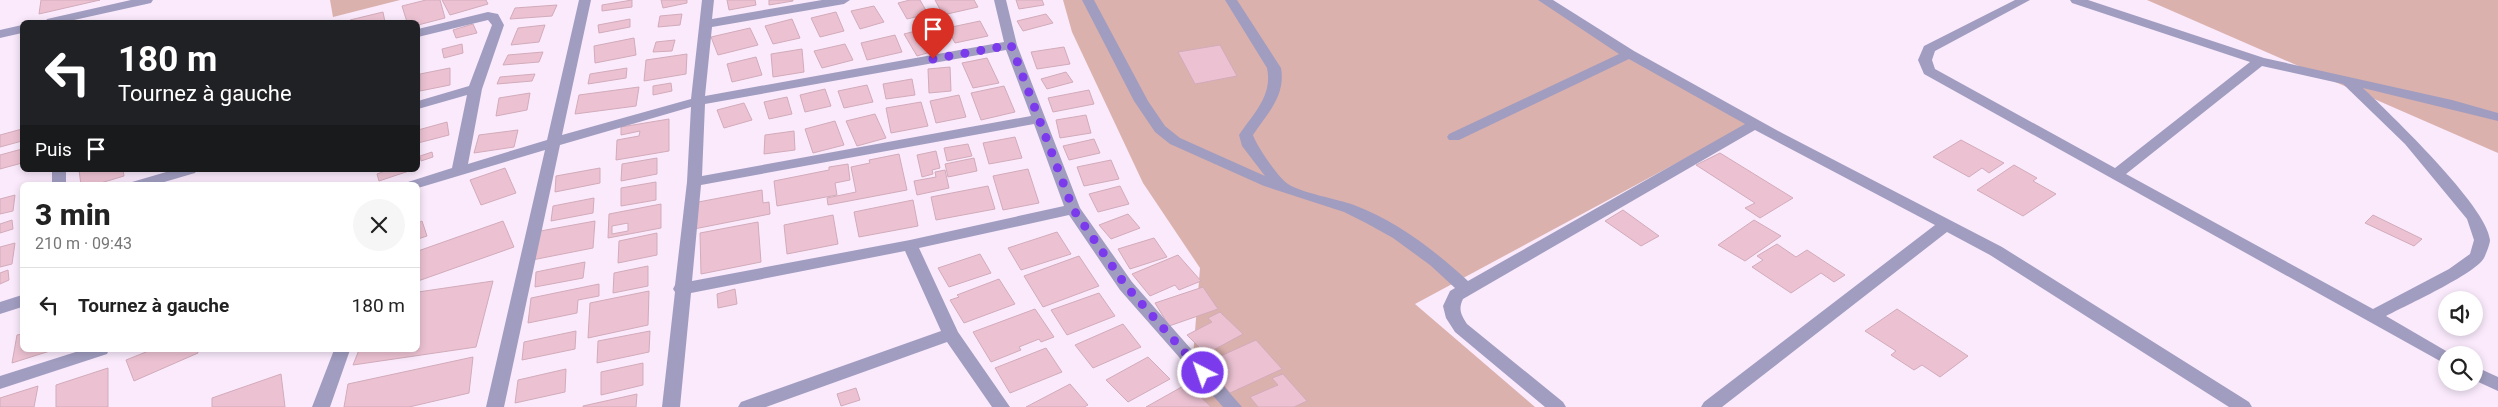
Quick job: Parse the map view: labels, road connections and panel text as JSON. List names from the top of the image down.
{
  "page": {
    "turn": ["180 m", "Tournez à gauche"],
    "then": "Puis",
    "heading": ["3 min", "210 m · 09:43"],
    "list": [
      {
        "name": "Tournez à gauche",
        "value": "180 m"
      }
    ]
  }
}
